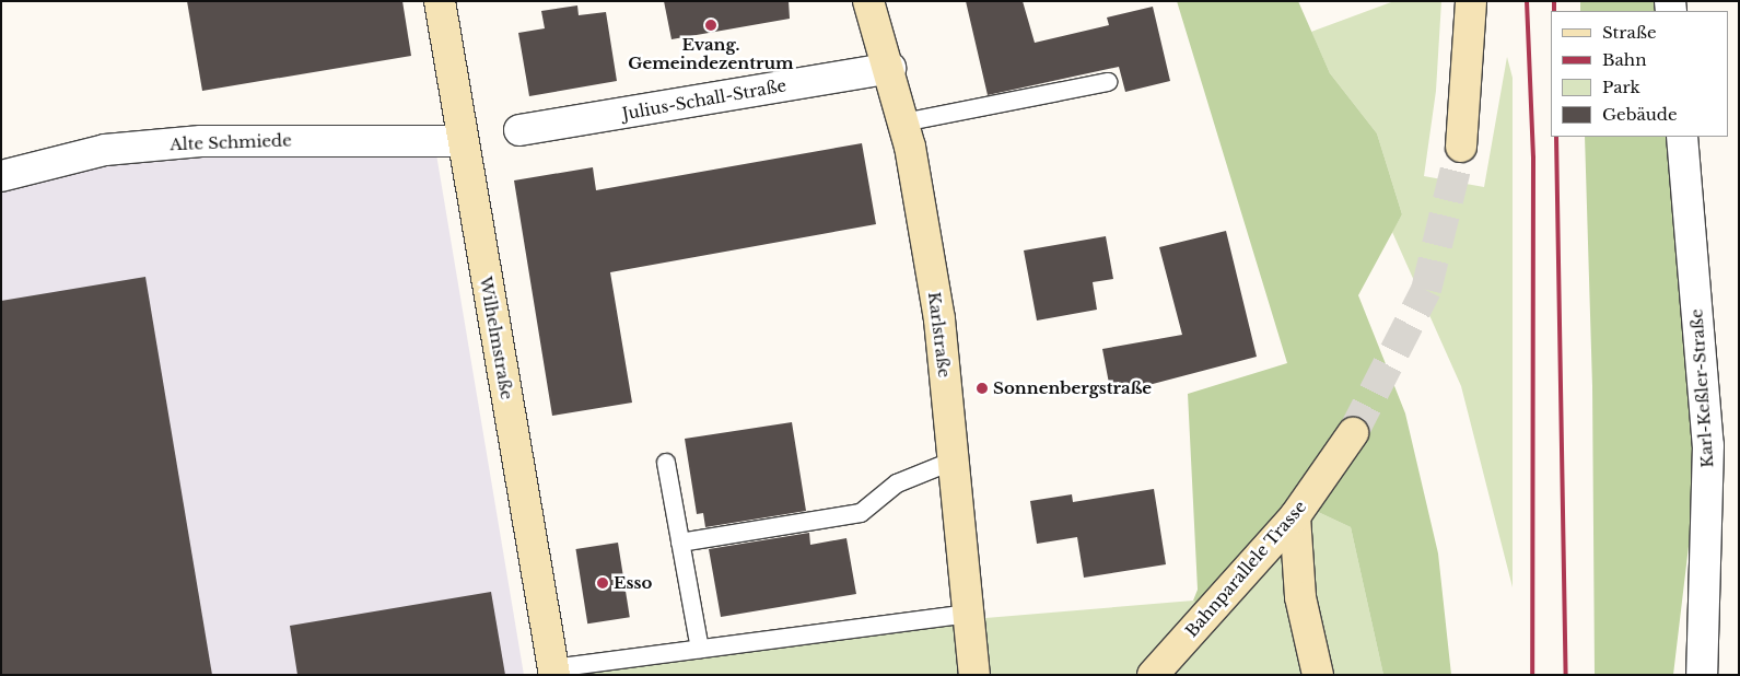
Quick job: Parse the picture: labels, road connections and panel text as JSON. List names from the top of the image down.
{
  "streets": {
    "street": [
      "Julius-Schall-Straße",
      "Alte Schmiede",
      "Karlstraße",
      "Wilhelmstraße",
      "Karl-Keßler-Straße",
      "Bahnparallele Trasse"
    ]
  },
  "crossings": [
    ["Julius-Schall-Straße", "Karlstraße"],
    ["Alte Schmiede", "Wilhelmstraße"]
  ],
  "places": ["Evang. Gemeindezentrum", "Sonnenbergstraße", "Esso"],
  "legend": [
    "Straße",
    "Bahn",
    "Park",
    "Gebäude"
  ]
}
